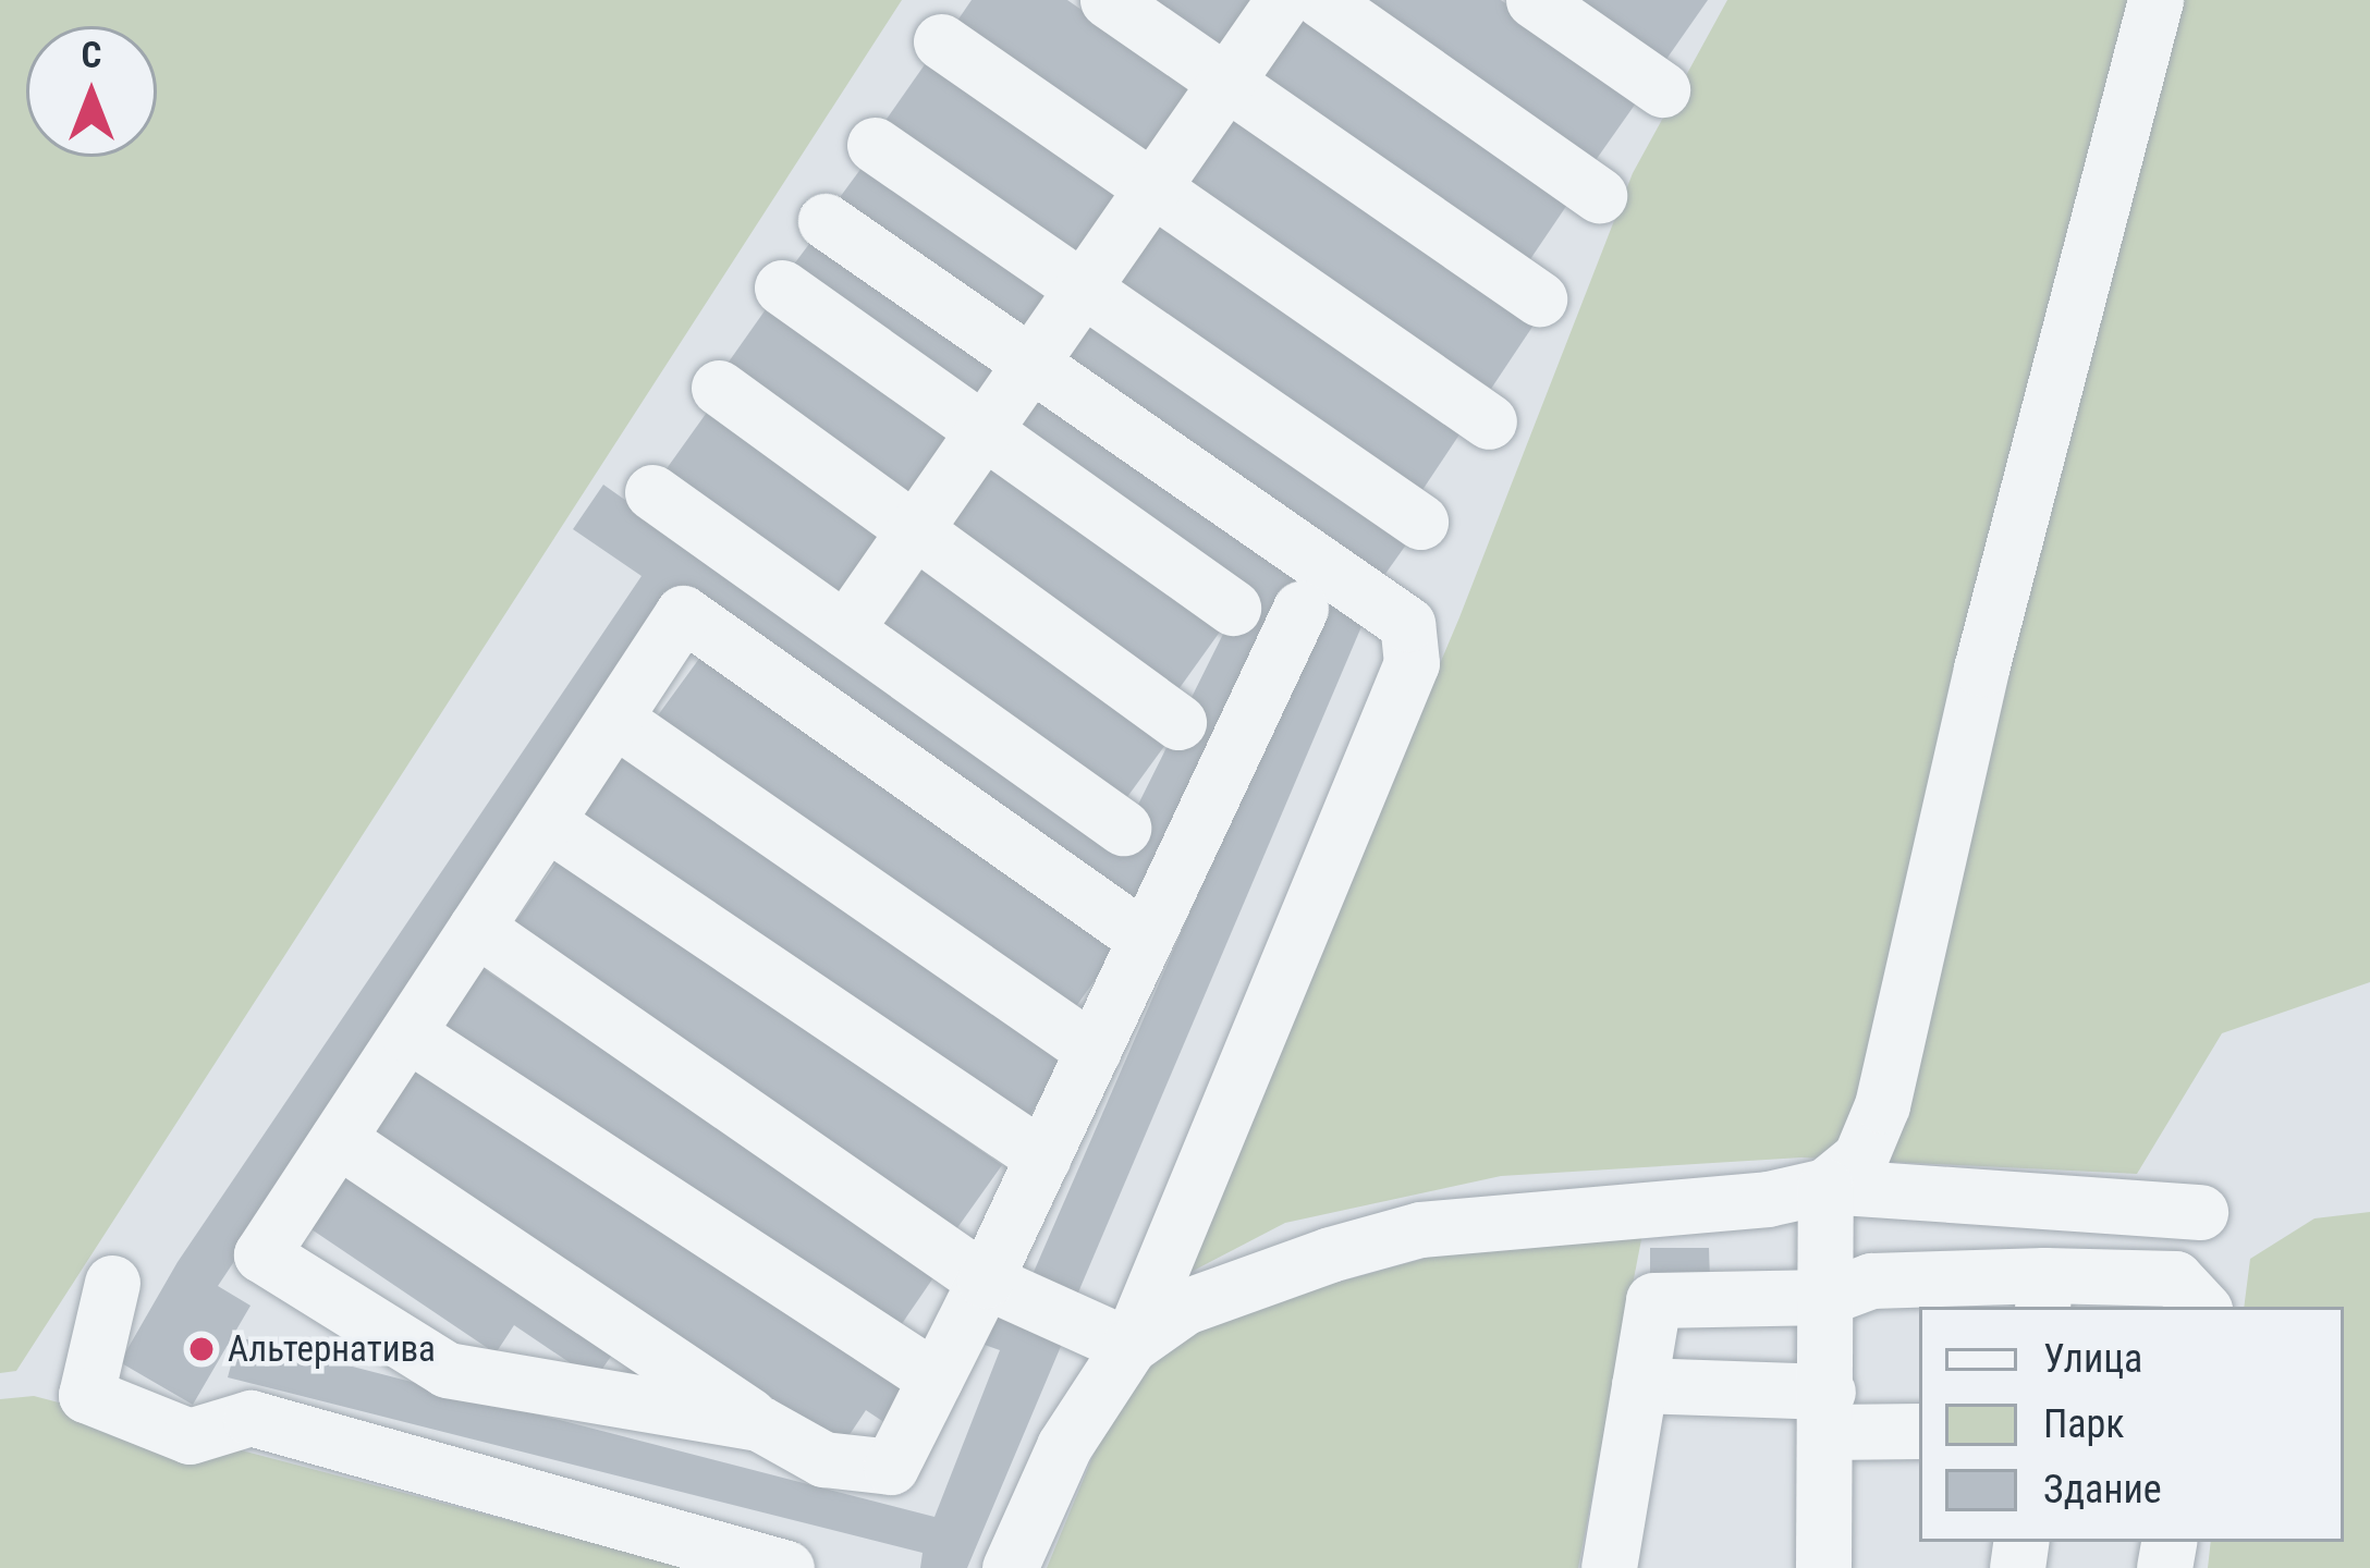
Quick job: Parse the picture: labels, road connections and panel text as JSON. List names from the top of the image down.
{
  "places": ["Альтернатива"],
  "legend": ["Улица", "Парк", "Здание"],
  "north": "top"
}
